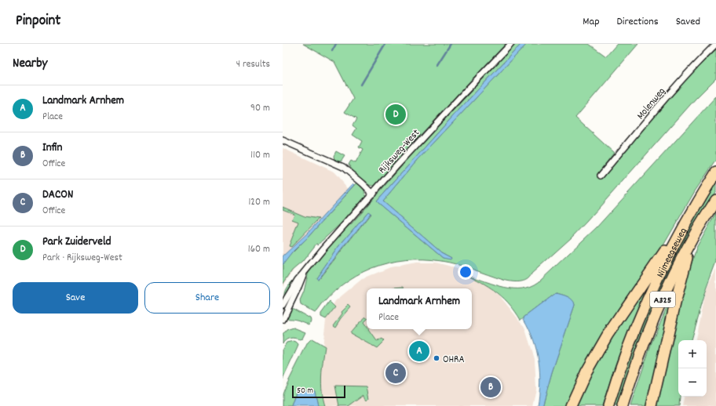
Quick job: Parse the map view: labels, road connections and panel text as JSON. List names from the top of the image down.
{
  "streets": {
    "highway": ["Nijmeegseweg", "A325"],
    "street": ["Molenweg", "Rijksweg-West"]
  },
  "crossings": [
    ["Nijmeegseweg", "A325"]
  ],
  "places": ["OHRA"],
  "scale_bar": "50 m",
  "page": {
    "header": "Pinpoint",
    "nav": ["Map", "Directions", "Saved"],
    "heading": ["Nearby", "4 results"],
    "list": [
      {
        "mark": "A",
        "name": "Landmark Arnhem",
        "note": "Place",
        "value": "90 m"
      },
      {
        "mark": "B",
        "name": "Infin",
        "note": "Office",
        "value": "110 m"
      },
      {
        "mark": "C",
        "name": "DACON",
        "note": "Office",
        "value": "120 m"
      },
      {
        "mark": "D",
        "name": "Park Zuiderveld",
        "note": "Park · Rijksweg-West",
        "value": "160 m"
      }
    ],
    "pins": [
      "D",
      "A",
      "C",
      "B"
    ],
    "buttons": ["Save", "Share"],
    "popup": ["Landmark Arnhem", "Place"],
    "map_buttons": ["+", "−"],
    "scale": "50 m"
  }
}
